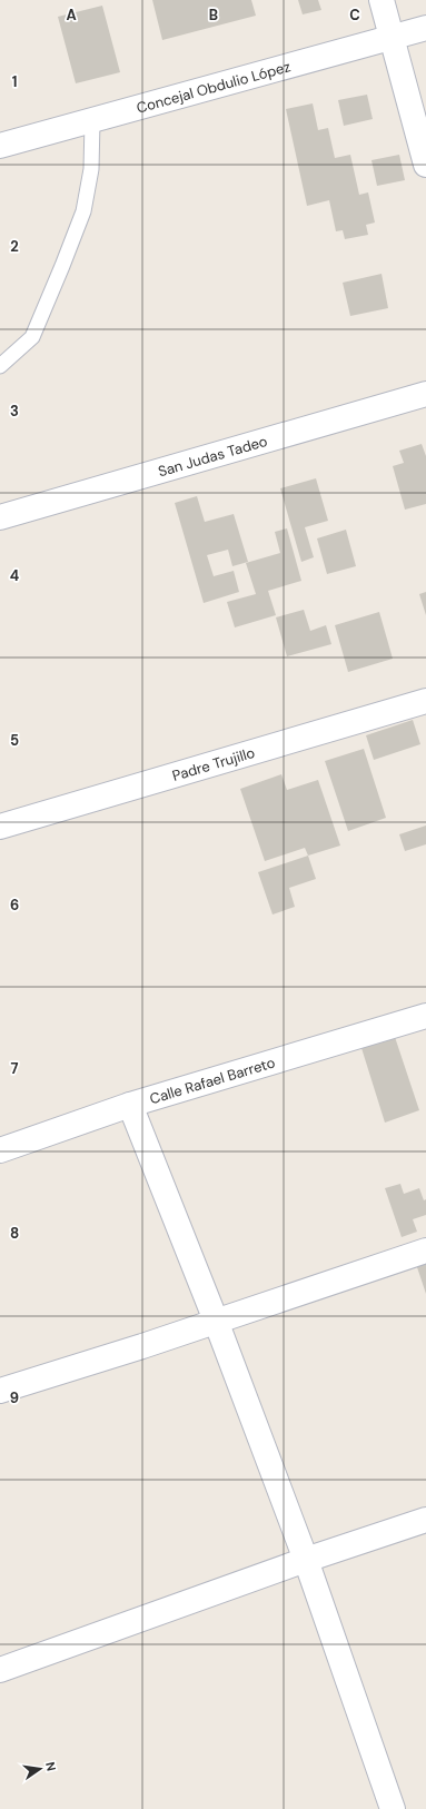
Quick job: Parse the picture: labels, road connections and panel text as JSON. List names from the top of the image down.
{
  "streets": {
    "street": [
      "Concejal Obdulio López",
      "San Judas Tadeo",
      "Padre Trujillo",
      "Calle Rafael Barreto"
    ]
  },
  "north": "right",
  "grid": {
    "columns": ["A", "B", "C"],
    "rows": [
      "1",
      "2",
      "3",
      "4",
      "5",
      "6",
      "7",
      "8",
      "9"
    ]
  }
}
